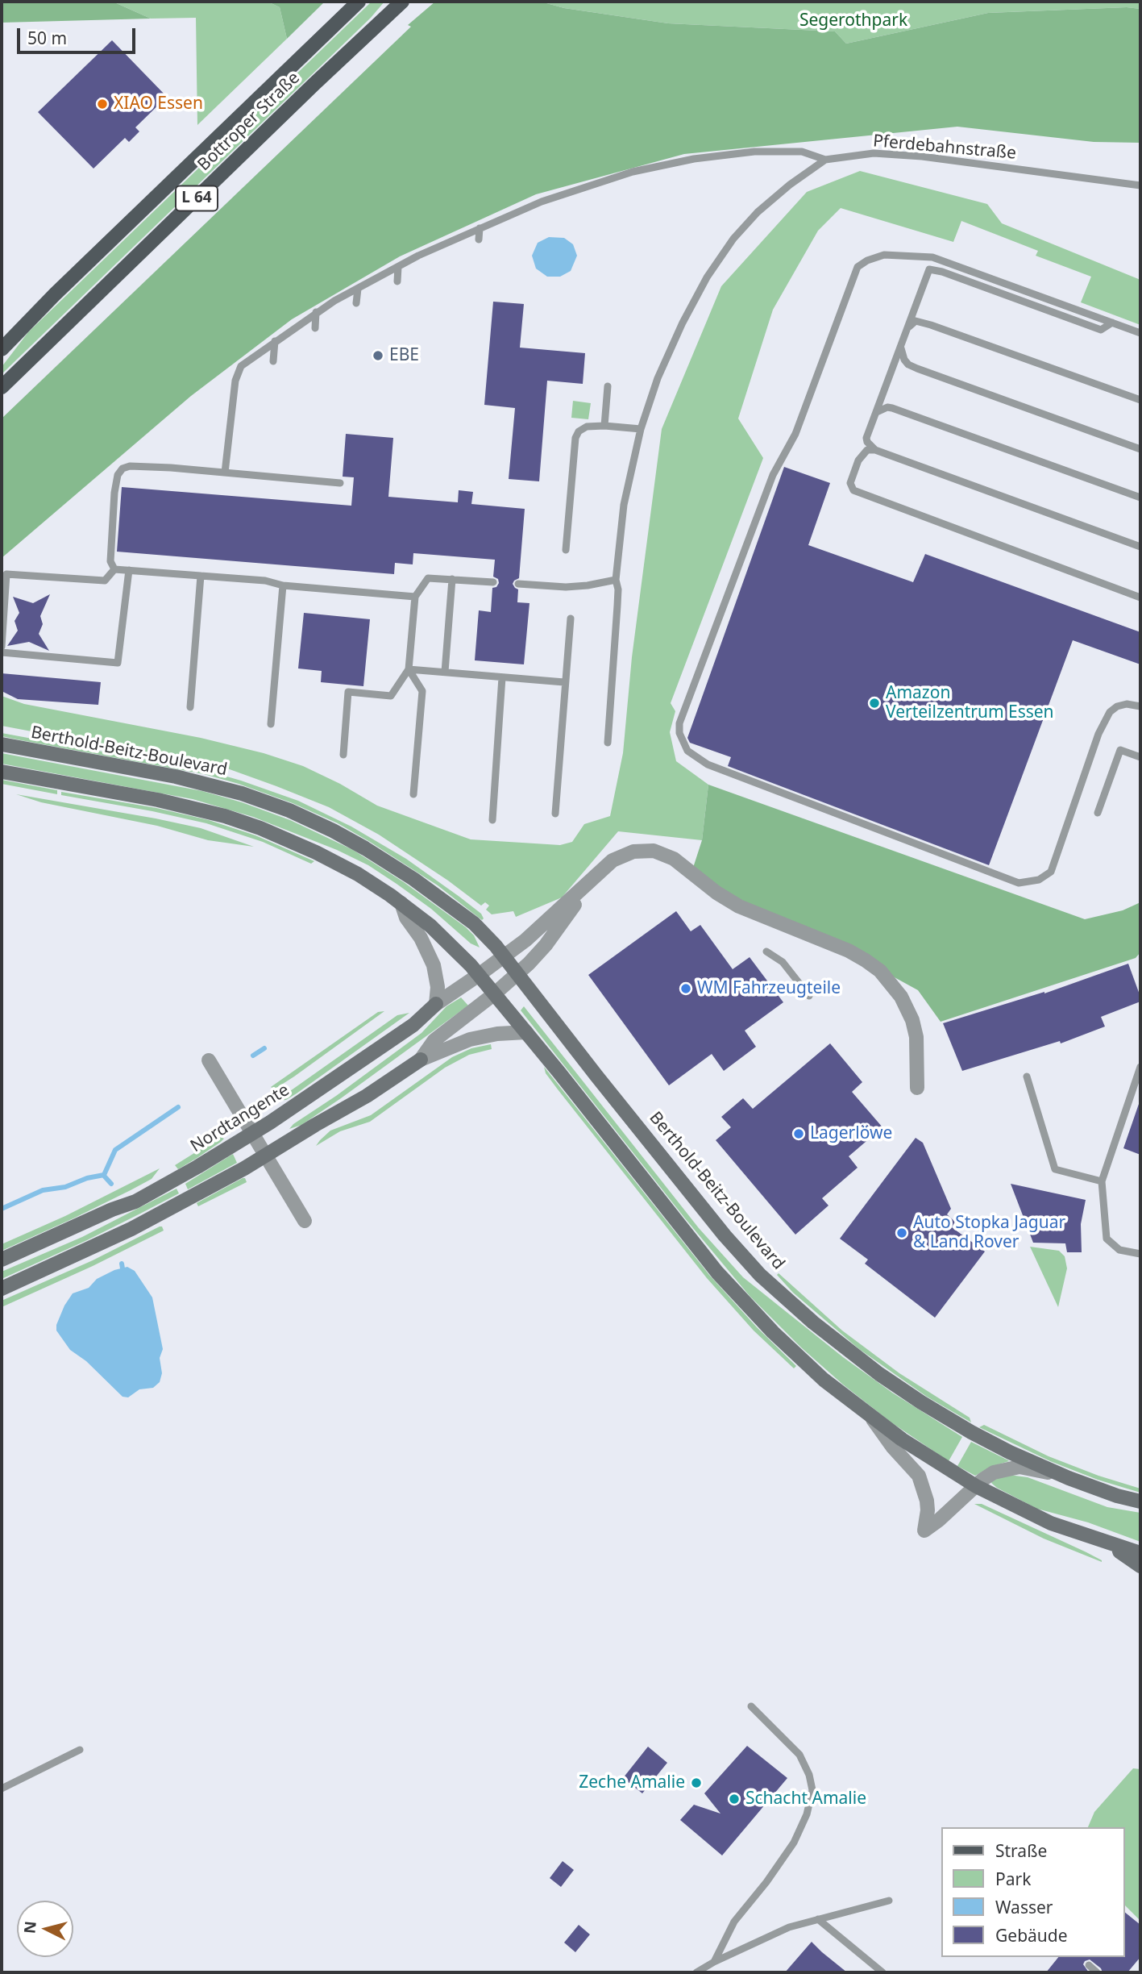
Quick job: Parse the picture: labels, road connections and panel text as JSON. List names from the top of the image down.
{
  "streets": {
    "main road": [
      "Bottroper Straße",
      "L 64",
      "Berthold-Beitz-Boulevard",
      "Nordtangente"
    ],
    "lane": ["Pferdebahnstraße"]
  },
  "parks": ["Segerothpark"],
  "places": [
    "XIAO Essen",
    "EBE",
    "Amazon Verteilzentrum Essen",
    "WM Fahrzeugteile",
    "Lagerlöwe",
    "Auto Stopka Jaguar & Land Rover",
    "Zeche Amalie",
    "Schacht Amalie"
  ],
  "legend": [
    "Straße",
    "Park",
    "Wasser",
    "Gebäude"
  ],
  "scale_bar": "50 m",
  "north": "left"
}
